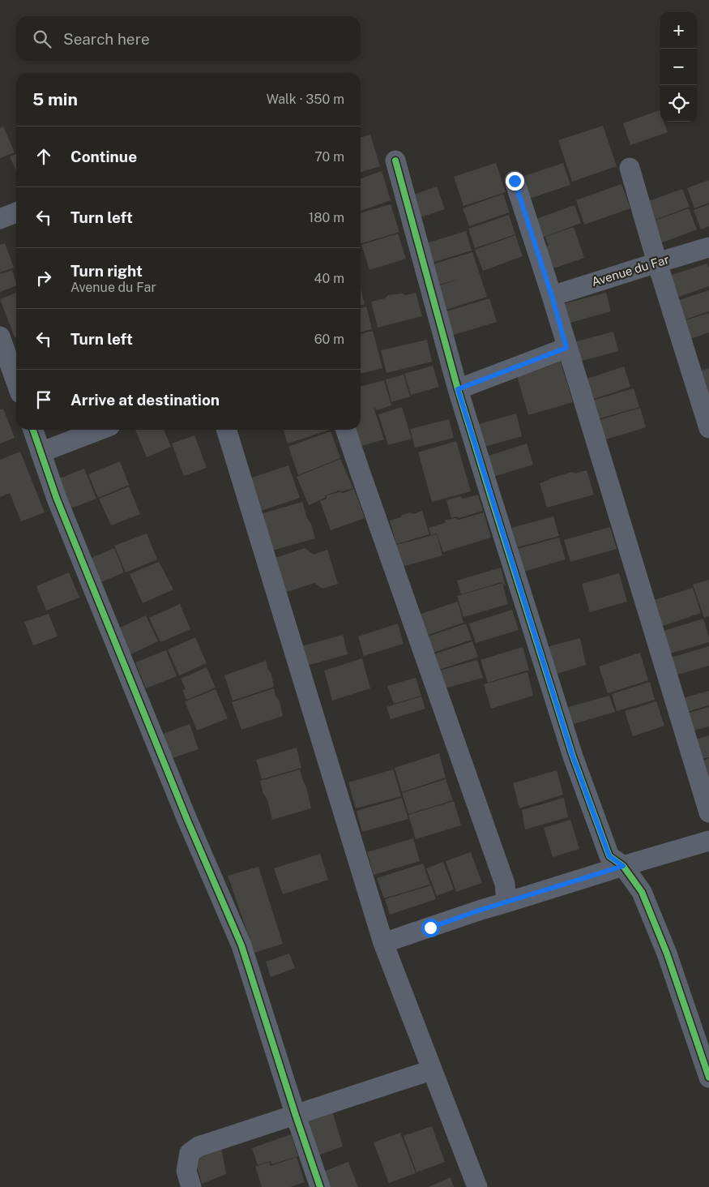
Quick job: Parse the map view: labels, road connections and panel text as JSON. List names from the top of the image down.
{
  "streets": {
    "street": ["Avenue du Far"]
  },
  "page": {
    "map_buttons": ["+", "−"],
    "search": "Search here",
    "heading": ["5 min", "Walk · 350 m"],
    "list": [
      ["Continue", "70 m"],
      ["Turn left", "180 m"],
      ["Turn right", "Avenue du Far", "40 m"],
      ["Turn left", "60 m"],
      "Arrive at destination"
    ]
  }
}
